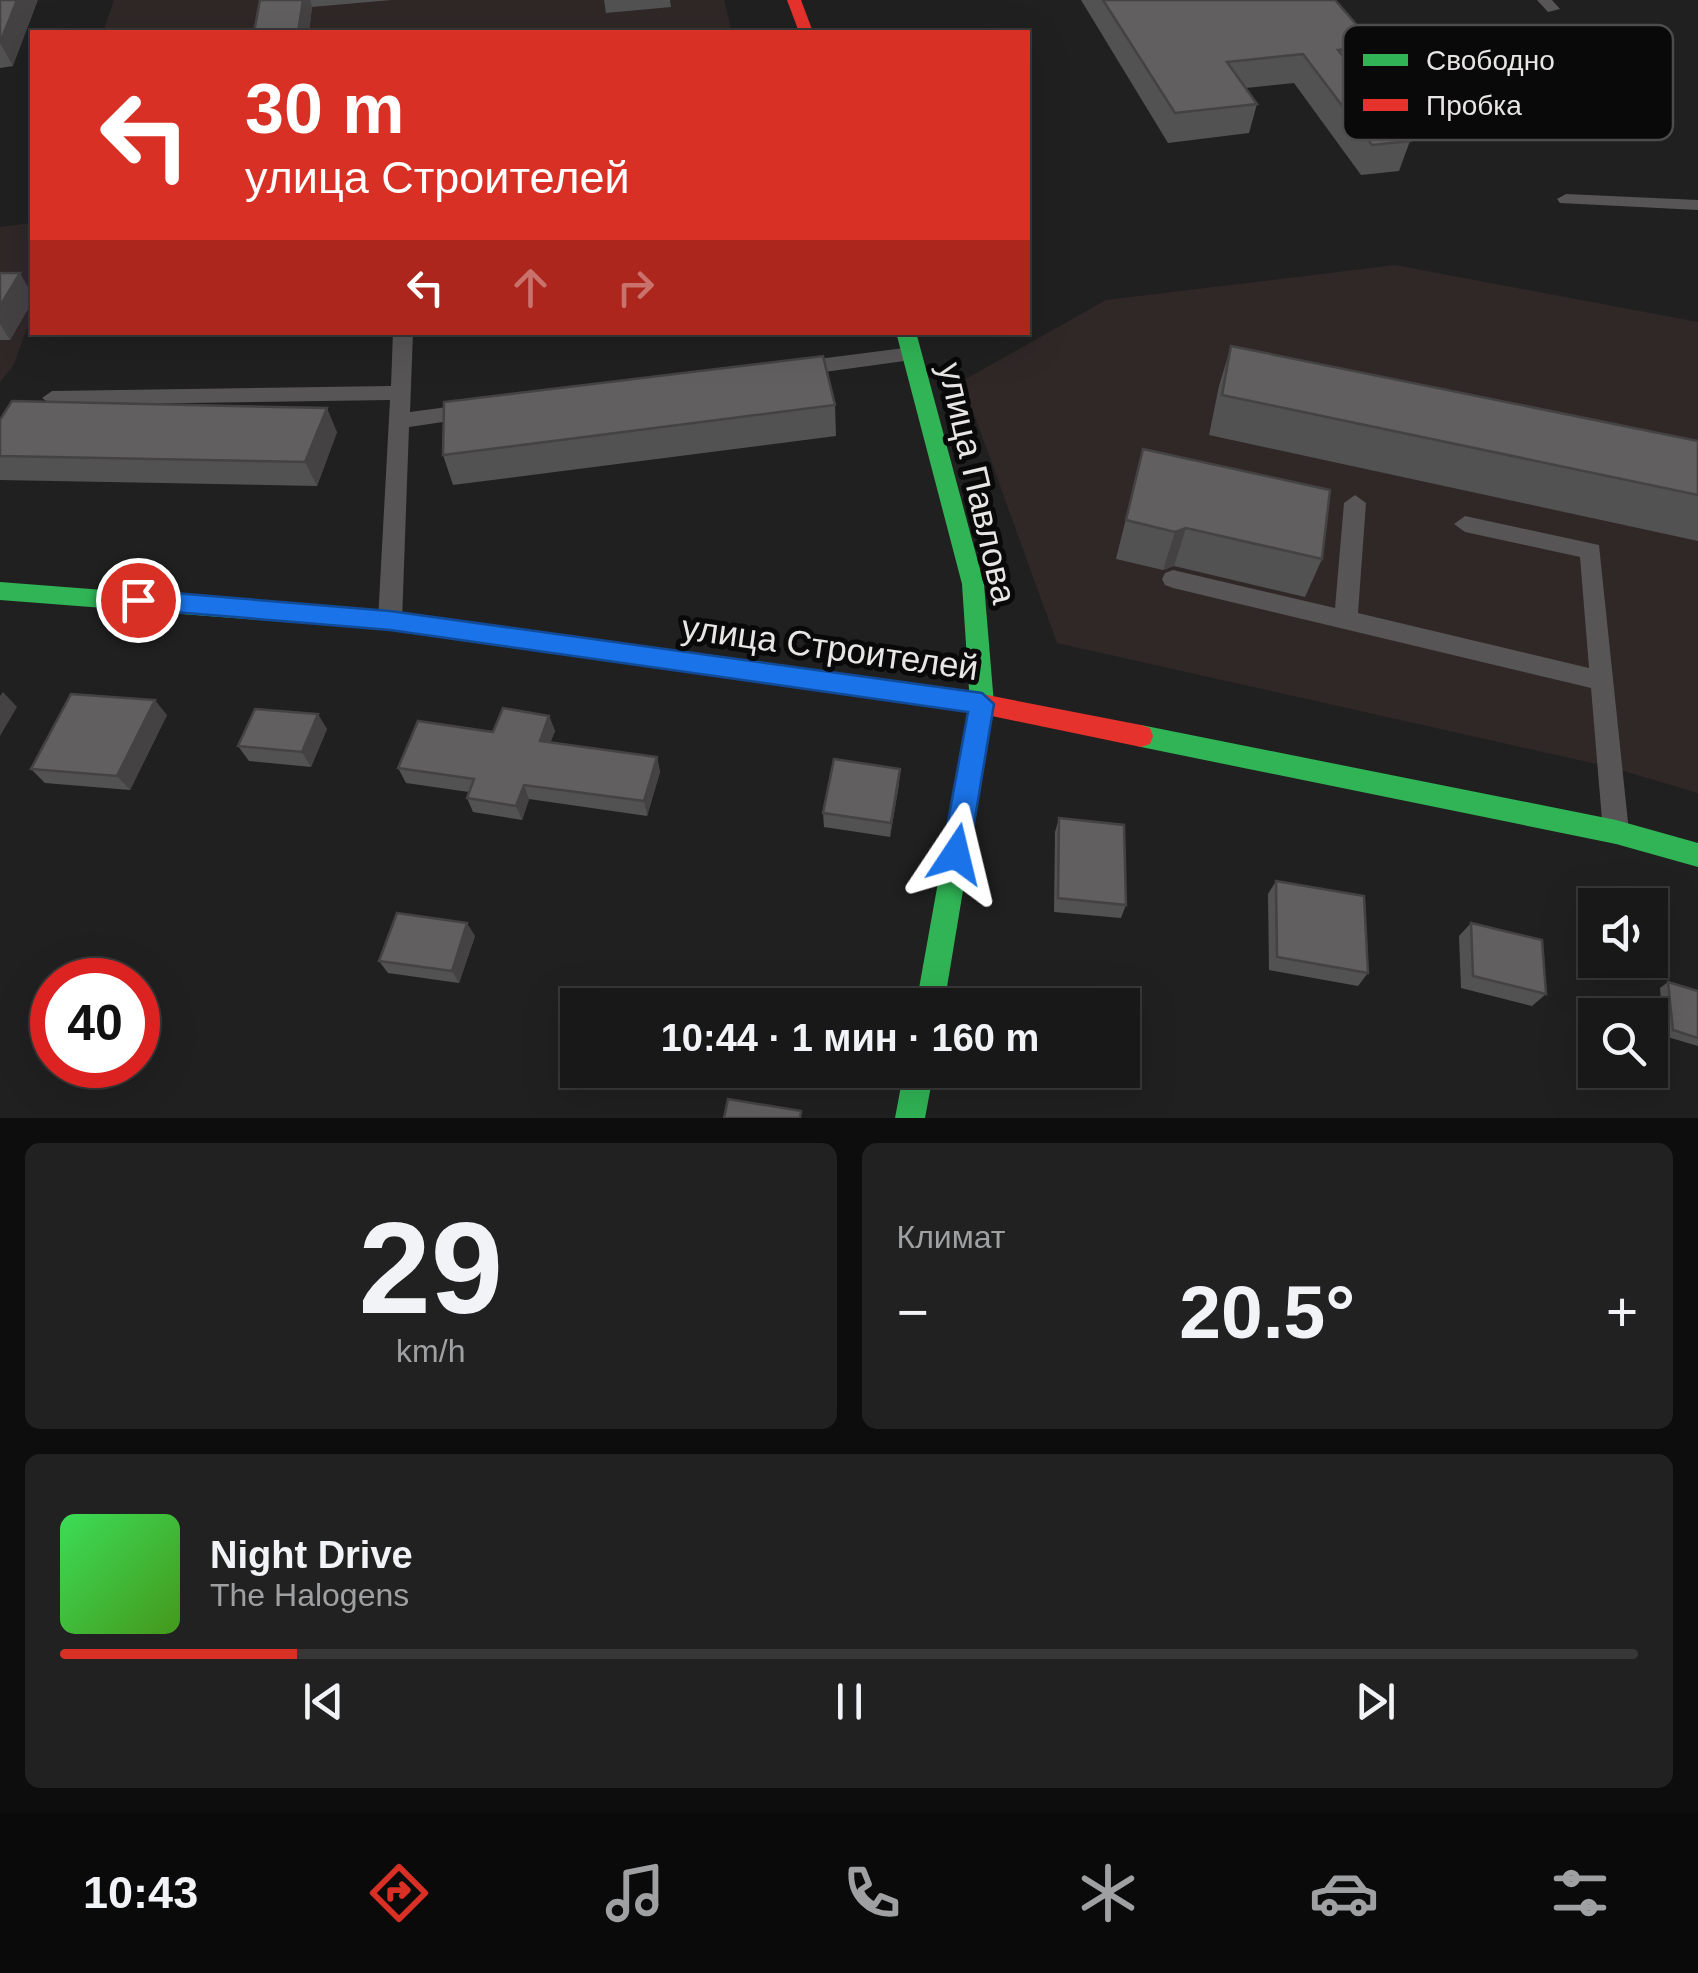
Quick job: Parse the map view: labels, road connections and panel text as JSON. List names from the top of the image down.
{
  "streets": {
    "street": ["улица Павлова", "улица Строителей"]
  },
  "crossings": [
    ["улица Павлова", "улица Строителей"]
  ],
  "legend": ["Свободно", "Пробка"],
  "page": {
    "turn": ["30 m", "улица Строителей"],
    "limit": "40",
    "trip": "10:44 · 1 мин · 160 m",
    "tile": [
      ["29", "km/h"],
      "Климат"
    ],
    "heat": ["−", "20.5°", "+"],
    "song": ["Night Drive", "The Halogens"],
    "tabs": "10:43"
  }
}
